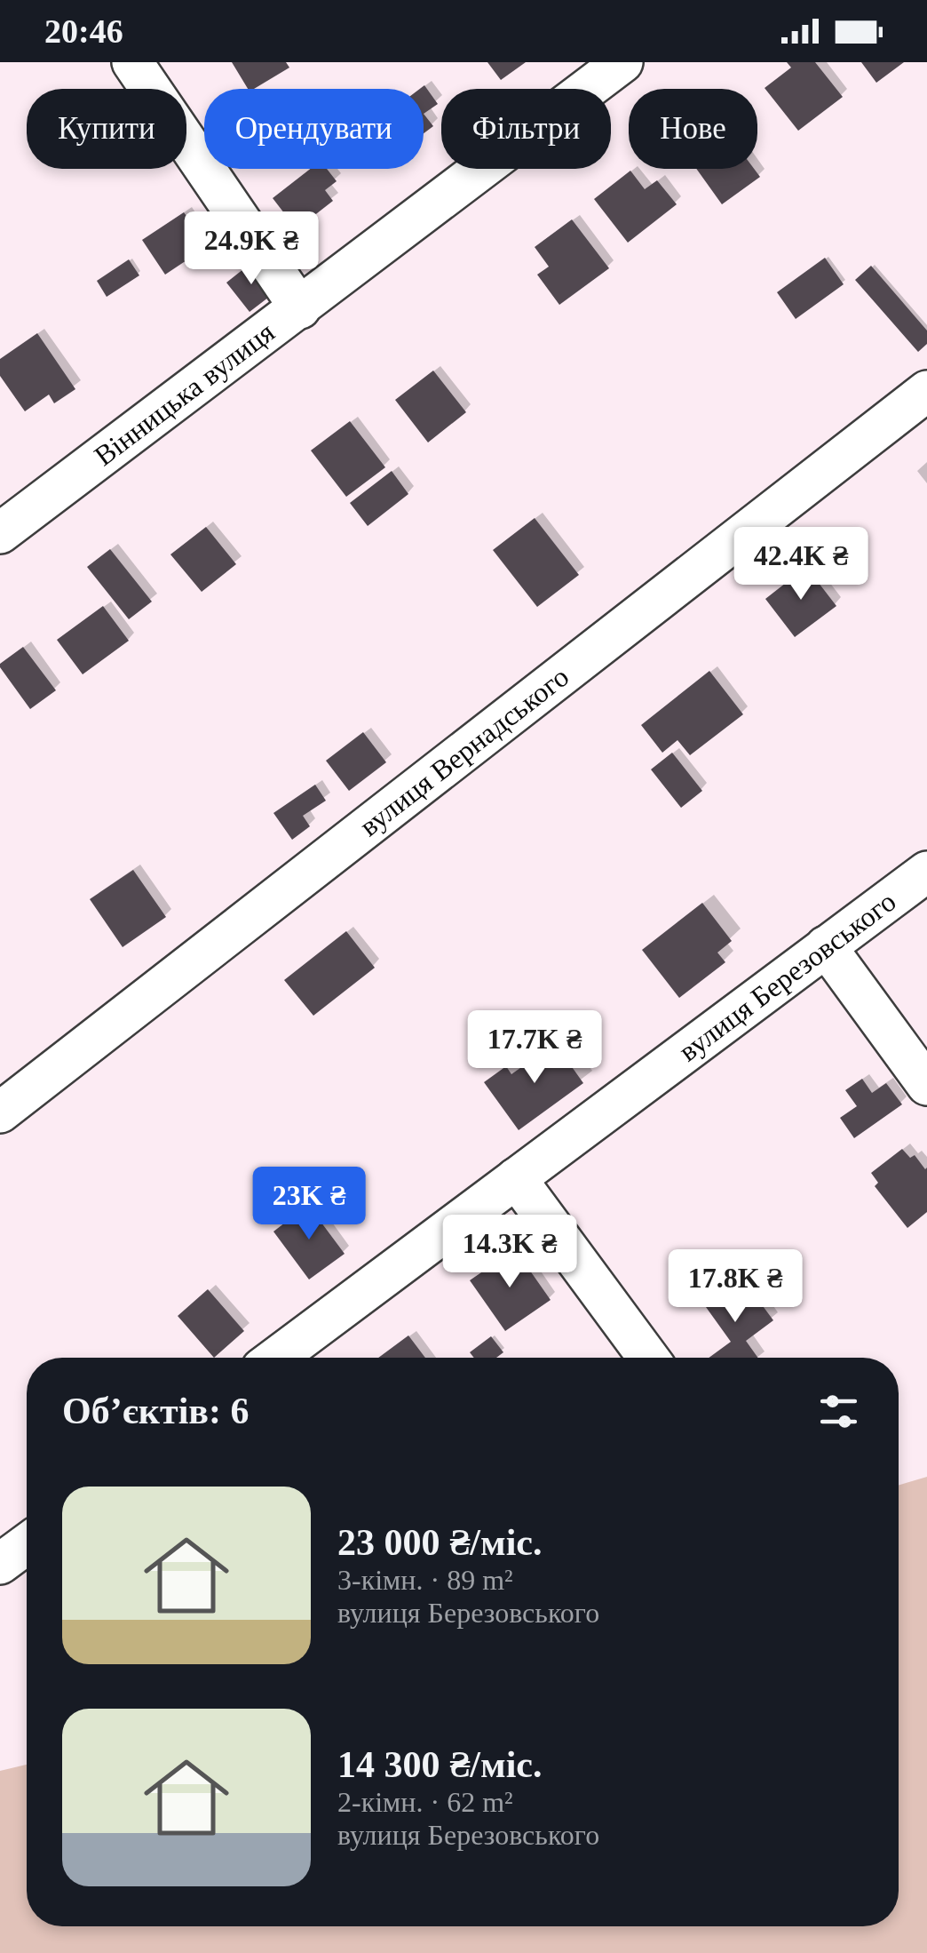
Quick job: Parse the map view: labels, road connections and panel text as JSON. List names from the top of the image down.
{
  "streets": {
    "street": ["Вінницька вулиця", "вулиця Вернадського", "вулиця Березовського"]
  },
  "page": {
    "status": "20:46",
    "chip": [
      "Купити",
      "Орендувати",
      "Фільтри",
      "Нове"
    ],
    "price": [
      "24.9K ₴",
      "42.4K ₴",
      "17.7K ₴",
      "23K ₴",
      "14.3K ₴",
      "17.8K ₴"
    ],
    "heading": "Об’єктів: 6",
    "list": [
      {
        "name": "23 000 ₴/міс.",
        "note": "3-кімн. · 89 m² · вулиця Березовського"
      },
      {
        "name": "14 300 ₴/міс.",
        "note": "2-кімн. · 62 m² · вулиця Березовського"
      }
    ]
  }
}
